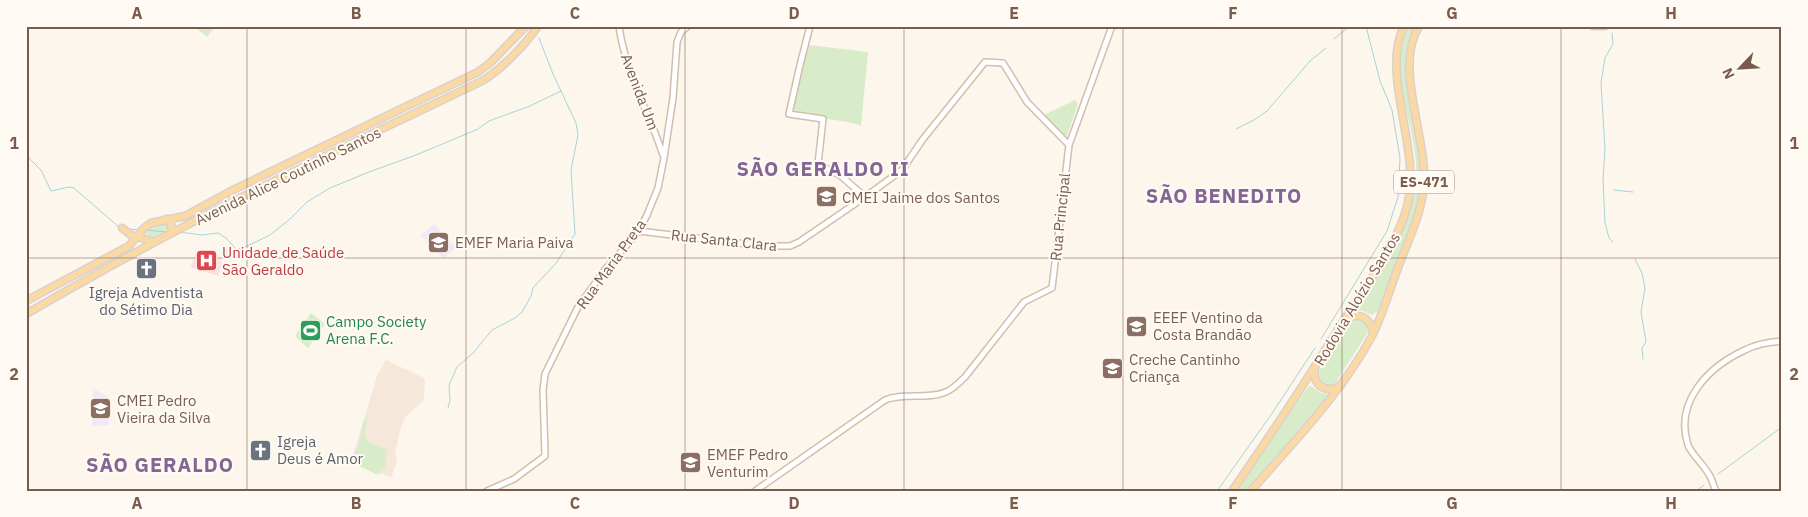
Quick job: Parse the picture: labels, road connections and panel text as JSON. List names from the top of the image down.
{
  "streets": {
    "main road": ["Avenida Alice Coutinho Santos", "ES-471", "Rodovia Aloízio Santos"],
    "street": [
      "Avenida Um",
      "Rua Principal",
      "Rua Santa Clara",
      "Rua Maria Preta"
    ]
  },
  "crossings": [
    ["Avenida Um", "Rua Maria Preta"],
    ["Rua Principal", "Rua Santa Clara"],
    ["Rua Santa Clara", "Rua Maria Preta"]
  ],
  "districts": ["SÃO GERALDO II", "SÃO BENEDITO", "SÃO GERALDO"],
  "places": {
    "school or university": [
      "CMEI Jaime dos Santos",
      "EMEF Maria Paiva",
      "EEEF Ventino da Costa Brandão",
      "Creche Cantinho Criança",
      "CMEI Pedro Vieira da Silva",
      "EMEF Pedro Venturim"
    ],
    "hospital": ["Unidade de Saúde São Geraldo"],
    "church": ["Igreja Adventista do Sétimo Dia", "Igreja Deus é Amor"],
    "sports": ["Campo Society Arena F.C."]
  },
  "north": "bottom left",
  "grid": {
    "columns": [
      "A",
      "B",
      "C",
      "D",
      "E",
      "F",
      "G",
      "H"
    ],
    "rows": ["1", "2"]
  }
}
